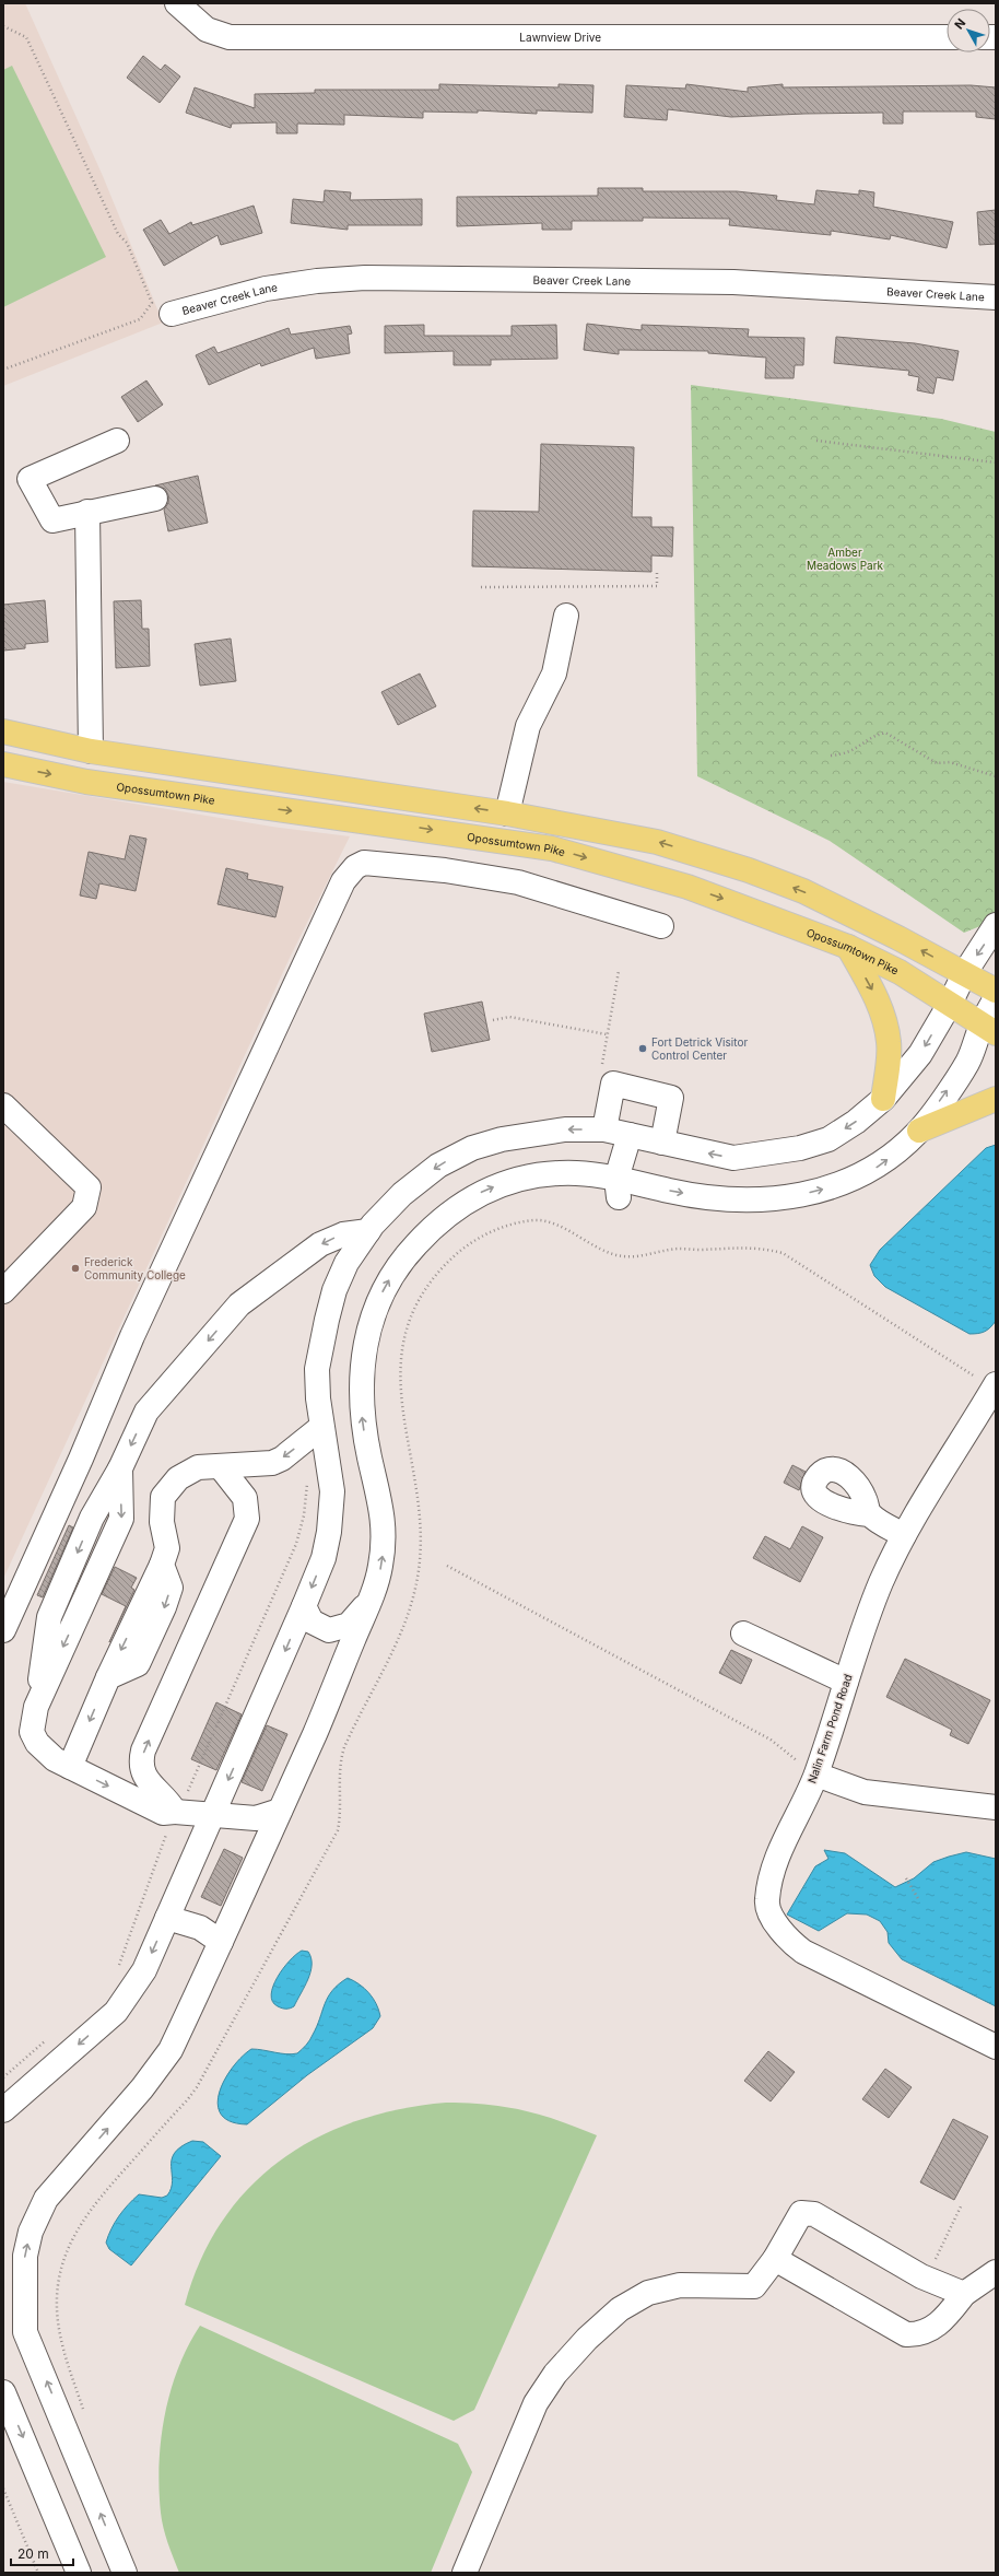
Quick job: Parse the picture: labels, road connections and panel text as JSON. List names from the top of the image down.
{
  "streets": {
    "main road": ["Opossumtown Pike"],
    "street": ["Lawnview Drive", "Beaver Creek Lane", "Nalin Farm Pond Road"]
  },
  "parks": ["Amber Meadows Park"],
  "places": ["Fort Detrick Visitor Control Center", "Frederick Community College"],
  "scale_bar": "20 m",
  "north": "top left"
}
